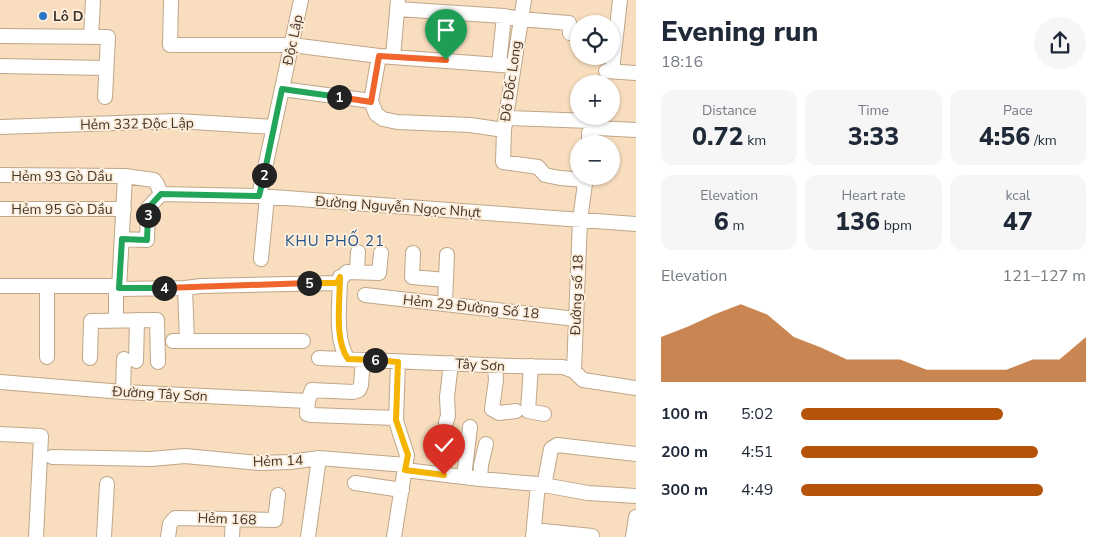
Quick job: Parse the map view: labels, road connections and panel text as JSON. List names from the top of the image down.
{
  "streets": {
    "street": [
      "Độc Lập",
      "Đô Đốc Long",
      "Hẻm 332 Độc Lập",
      "Hẻm 93 Gò Dầu",
      "Đường Nguyễn Ngọc Nhựt",
      "Hẻm 95 Gò Dầu",
      "Đường số 18",
      "Hẻm 29 Đường Số 18",
      "Tây Sơn",
      "Đường Tây Sơn",
      "Hẻm 14",
      "Hẻm 168"
    ]
  },
  "crossings": [
    ["Độc Lập", "Hẻm 332 Độc Lập"],
    ["Độc Lập", "Đường Nguyễn Ngọc Nhựt"],
    ["Hẻm 93 Gò Dầu", "Đường Nguyễn Ngọc Nhựt"],
    ["Đường Nguyễn Ngọc Nhựt", "Đường số 18"],
    ["Đường số 18", "Hẻm 29 Đường Số 18"],
    ["Đường số 18", "Tây Sơn"],
    ["Tây Sơn", "Đường Tây Sơn"]
  ],
  "districts": ["KHU PHỐ 21"],
  "places": ["Lô D"],
  "page": {
    "heading": ["Evening run", "18:16"],
    "map_buttons": ["+", "−"],
    "pins": [
      "1",
      "2",
      "3",
      "5",
      "4",
      "6"
    ],
    "stats": [
      ["Distance", "0.72 km"],
      ["Time", "3:33"],
      ["Pace", "4:56 /km"],
      ["Elevation", "6 m"],
      ["Heart rate", "136 bpm"],
      ["kcal", "47"]
    ],
    "chart": ["Elevation", "121–127 m"],
    "list": [
      {
        "name": "100 m",
        "note": "5:02"
      },
      {
        "name": "200 m",
        "note": "4:51"
      },
      {
        "name": "300 m",
        "note": "4:49"
      }
    ]
  }
}
